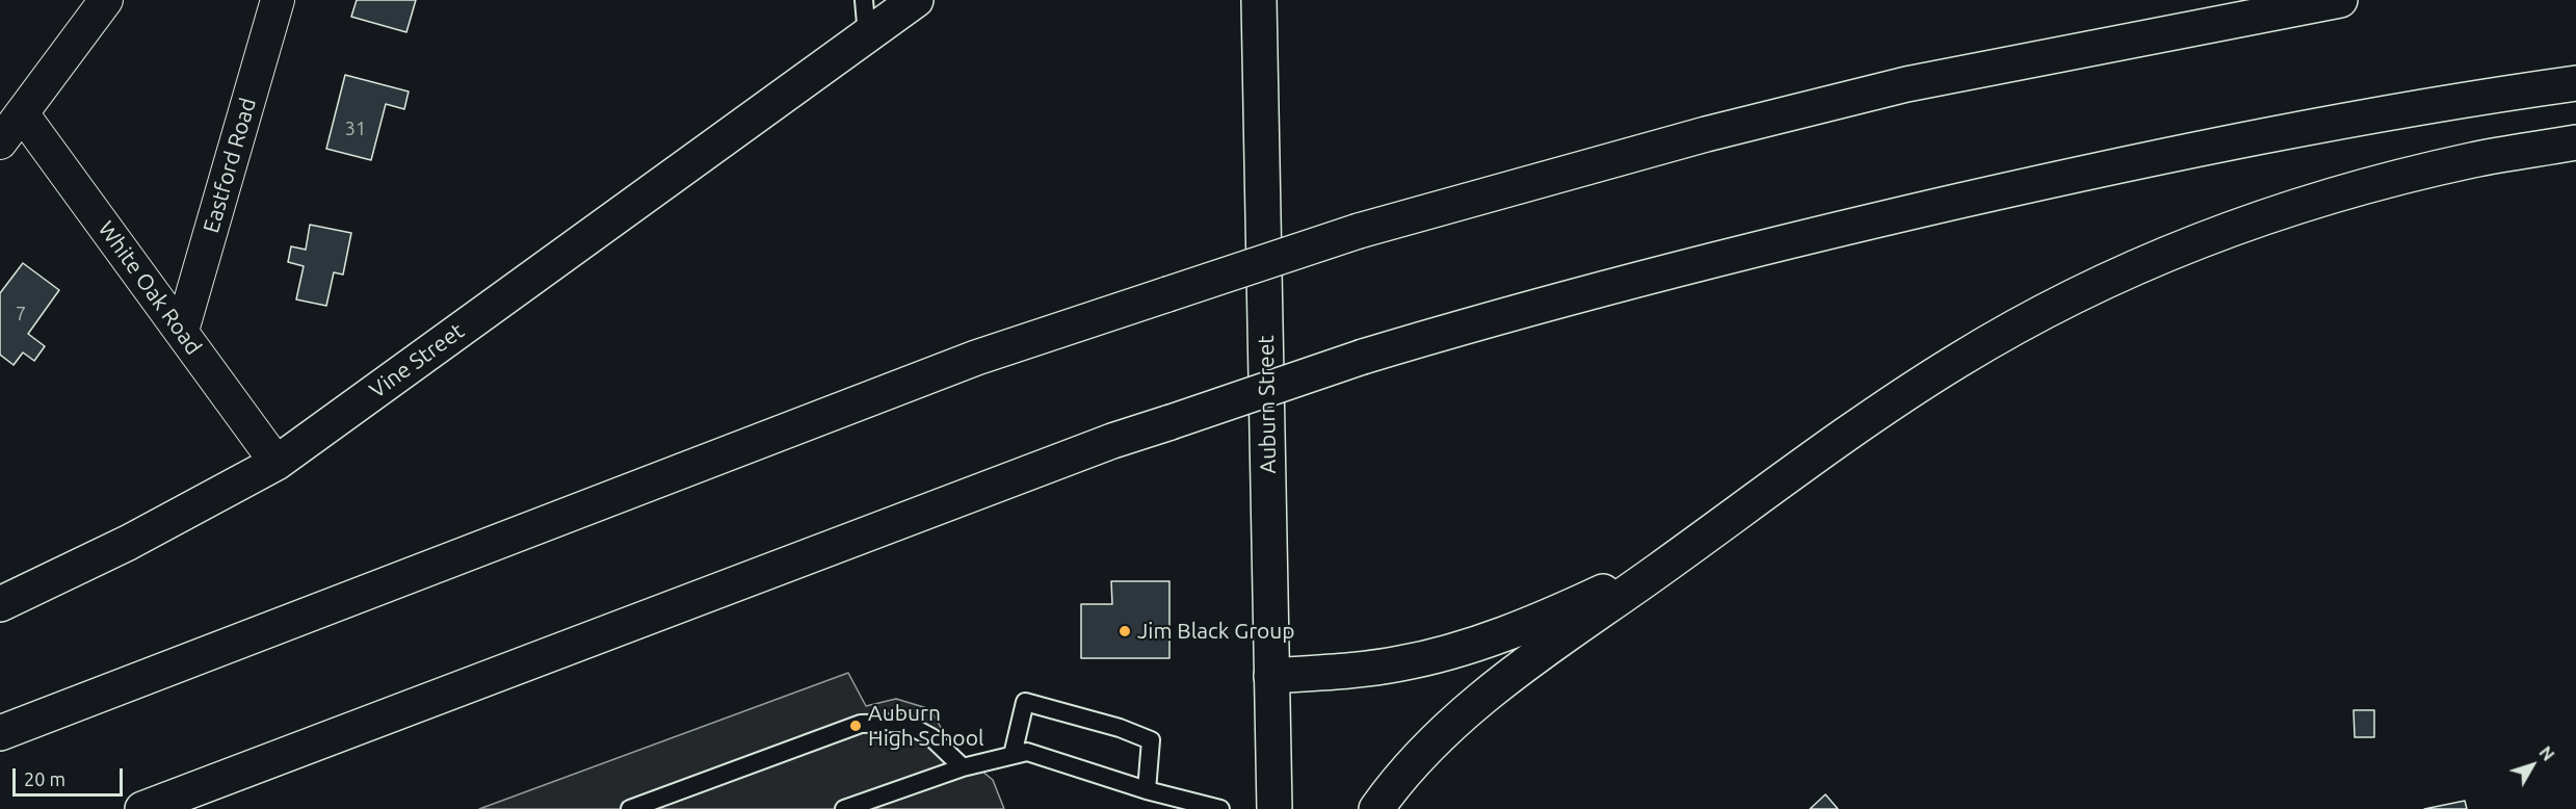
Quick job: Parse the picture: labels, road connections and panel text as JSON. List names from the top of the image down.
{
  "streets": {
    "main road": ["Vine Street", "Auburn Street"],
    "street": ["Eastford Road", "White Oak Road"]
  },
  "crossings": [
    ["Eastford Road", "White Oak Road"],
    ["White Oak Road", "Vine Street"]
  ],
  "places": ["Jim Black Group", "Auburn High School"],
  "house_numbers": ["31", "7"],
  "scale_bar": "20 m",
  "north": "top right"
}
